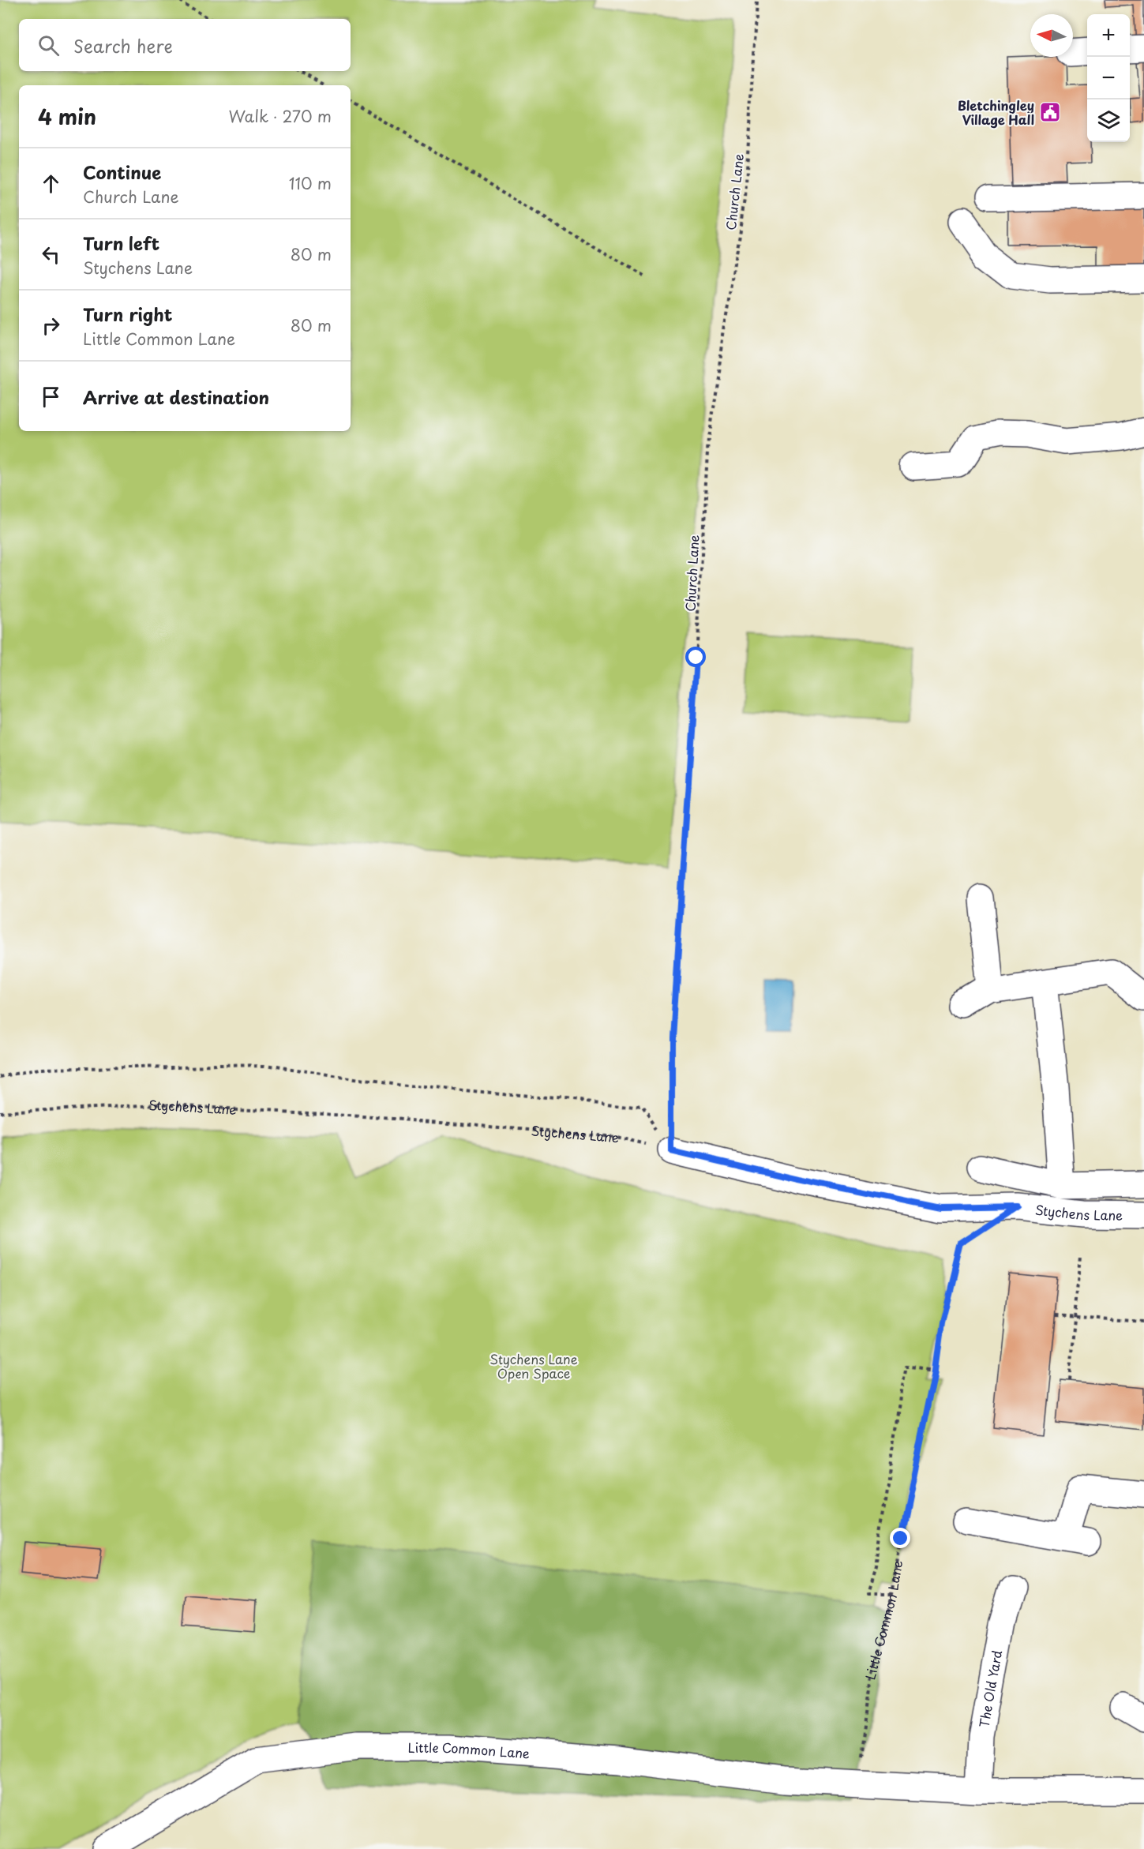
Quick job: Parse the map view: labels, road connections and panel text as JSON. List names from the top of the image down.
{
  "streets": {
    "street": ["Stychens Lane", "Little Common Lane", "The Old Yard"],
    "path": ["Church Lane"]
  },
  "crossings": [
    ["Church Lane", "Stychens Lane"],
    ["Little Common Lane", "The Old Yard"]
  ],
  "parks": ["Stychens Lane Open Space"],
  "places": {
    "public building": ["Bletchingley Village Hall"]
  },
  "north": "left",
  "page": {
    "map_buttons": ["+", "−"],
    "search": "Search here",
    "heading": ["4 min", "Walk · 270 m"],
    "list": [
      ["Continue", "Church Lane", "110 m"],
      ["Turn left", "Stychens Lane", "80 m"],
      ["Turn right", "Little Common Lane", "80 m"],
      "Arrive at destination"
    ]
  }
}
